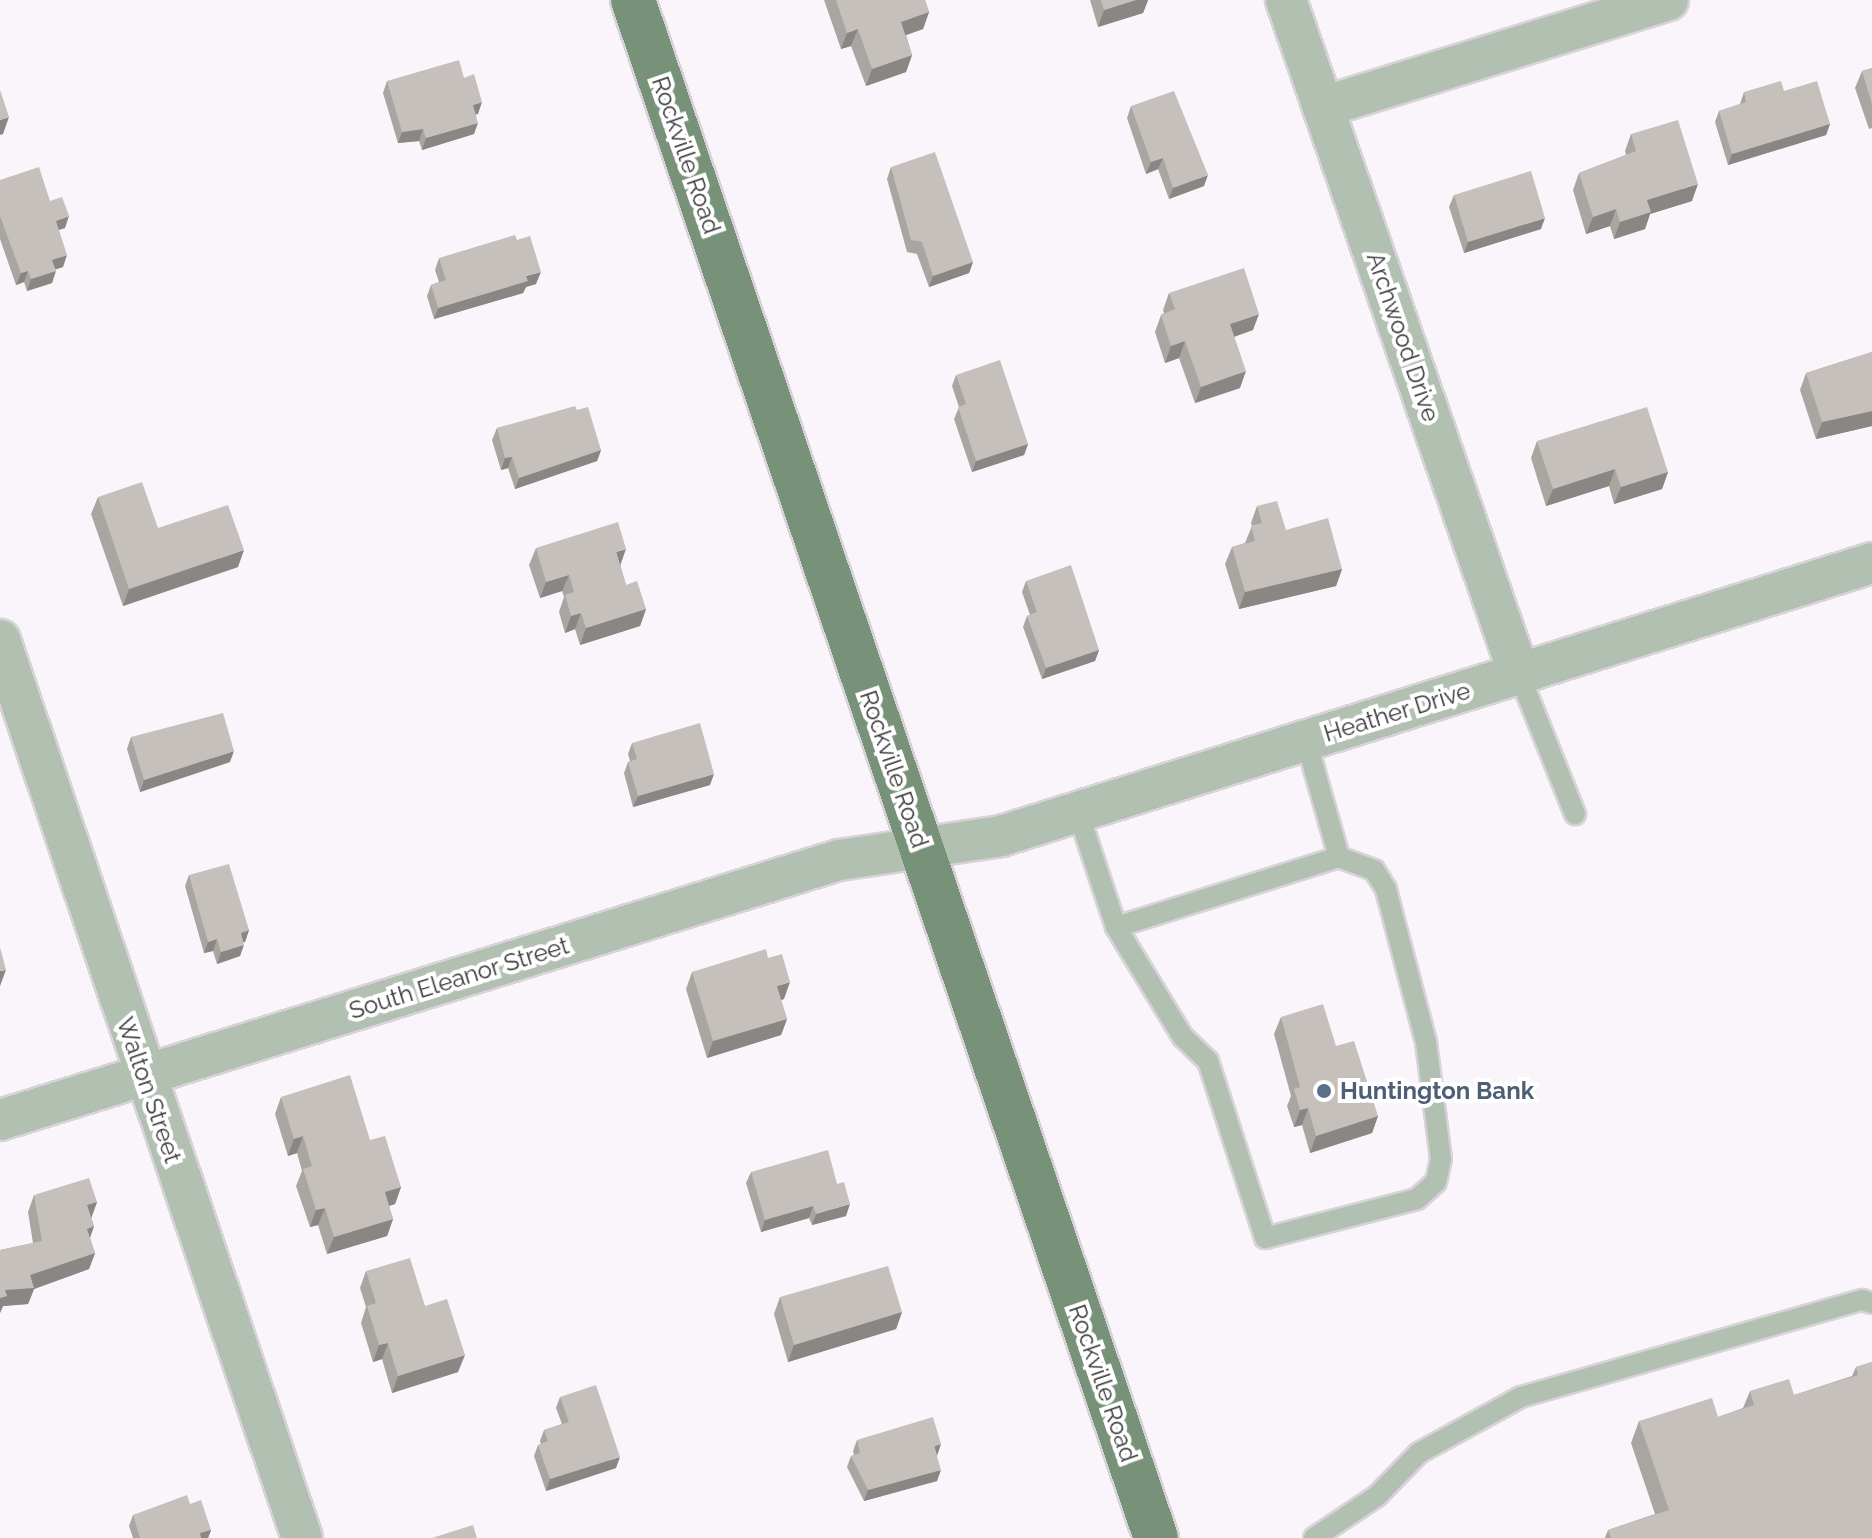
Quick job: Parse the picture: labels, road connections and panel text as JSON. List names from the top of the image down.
{
  "streets": {
    "main road": ["Rockville Road"],
    "street": [
      "Archwood Drive",
      "Heather Drive",
      "South Eleanor Street",
      "Walton Street"
    ]
  },
  "crossings": [
    ["Rockville Road", "Heather Drive"],
    ["Rockville Road", "South Eleanor Street"],
    ["Archwood Drive", "Heather Drive"],
    ["Heather Drive", "South Eleanor Street"],
    ["South Eleanor Street", "Walton Street"]
  ],
  "places": ["Huntington Bank"]
}
